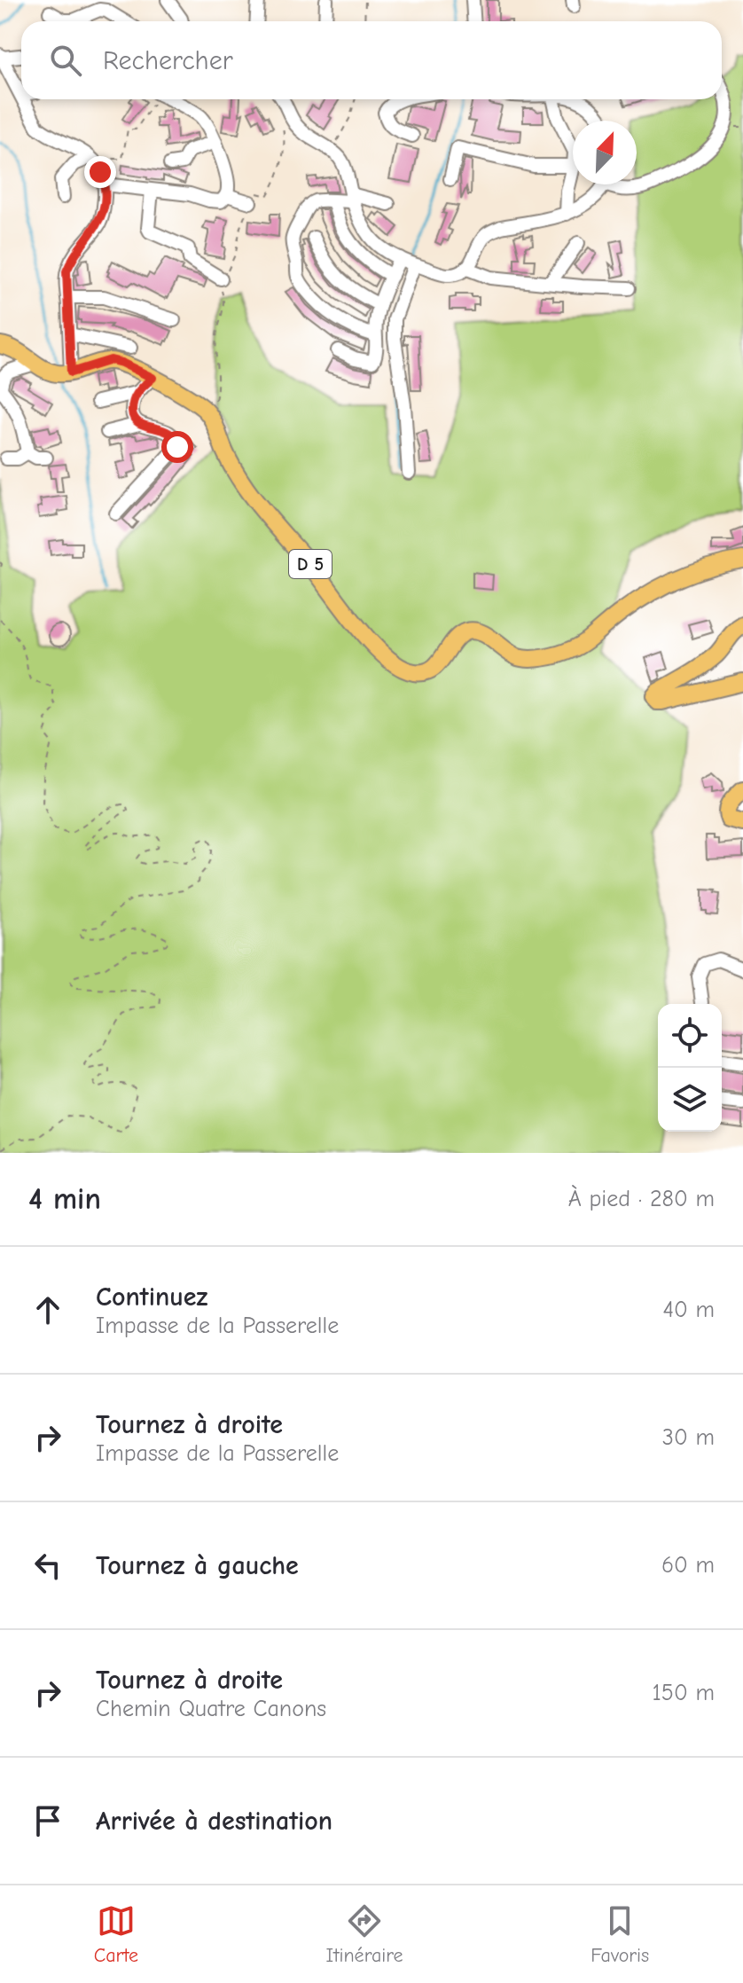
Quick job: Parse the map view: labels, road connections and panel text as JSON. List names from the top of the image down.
{
  "streets": {
    "main road": ["D 5"]
  },
  "north": "top right",
  "page": {
    "search": "Rechercher",
    "heading": ["4 min", "À pied · 280 m"],
    "list": [
      ["Continuez", "Impasse de la Passerelle", "40 m"],
      ["Tournez à droite", "Impasse de la Passerelle", "30 m"],
      ["Tournez à gauche", "60 m"],
      ["Tournez à droite", "Chemin Quatre Canons", "150 m"],
      "Arrivée à destination"
    ],
    "nav": ["Carte", "Itinéraire", "Favoris"]
  }
}
